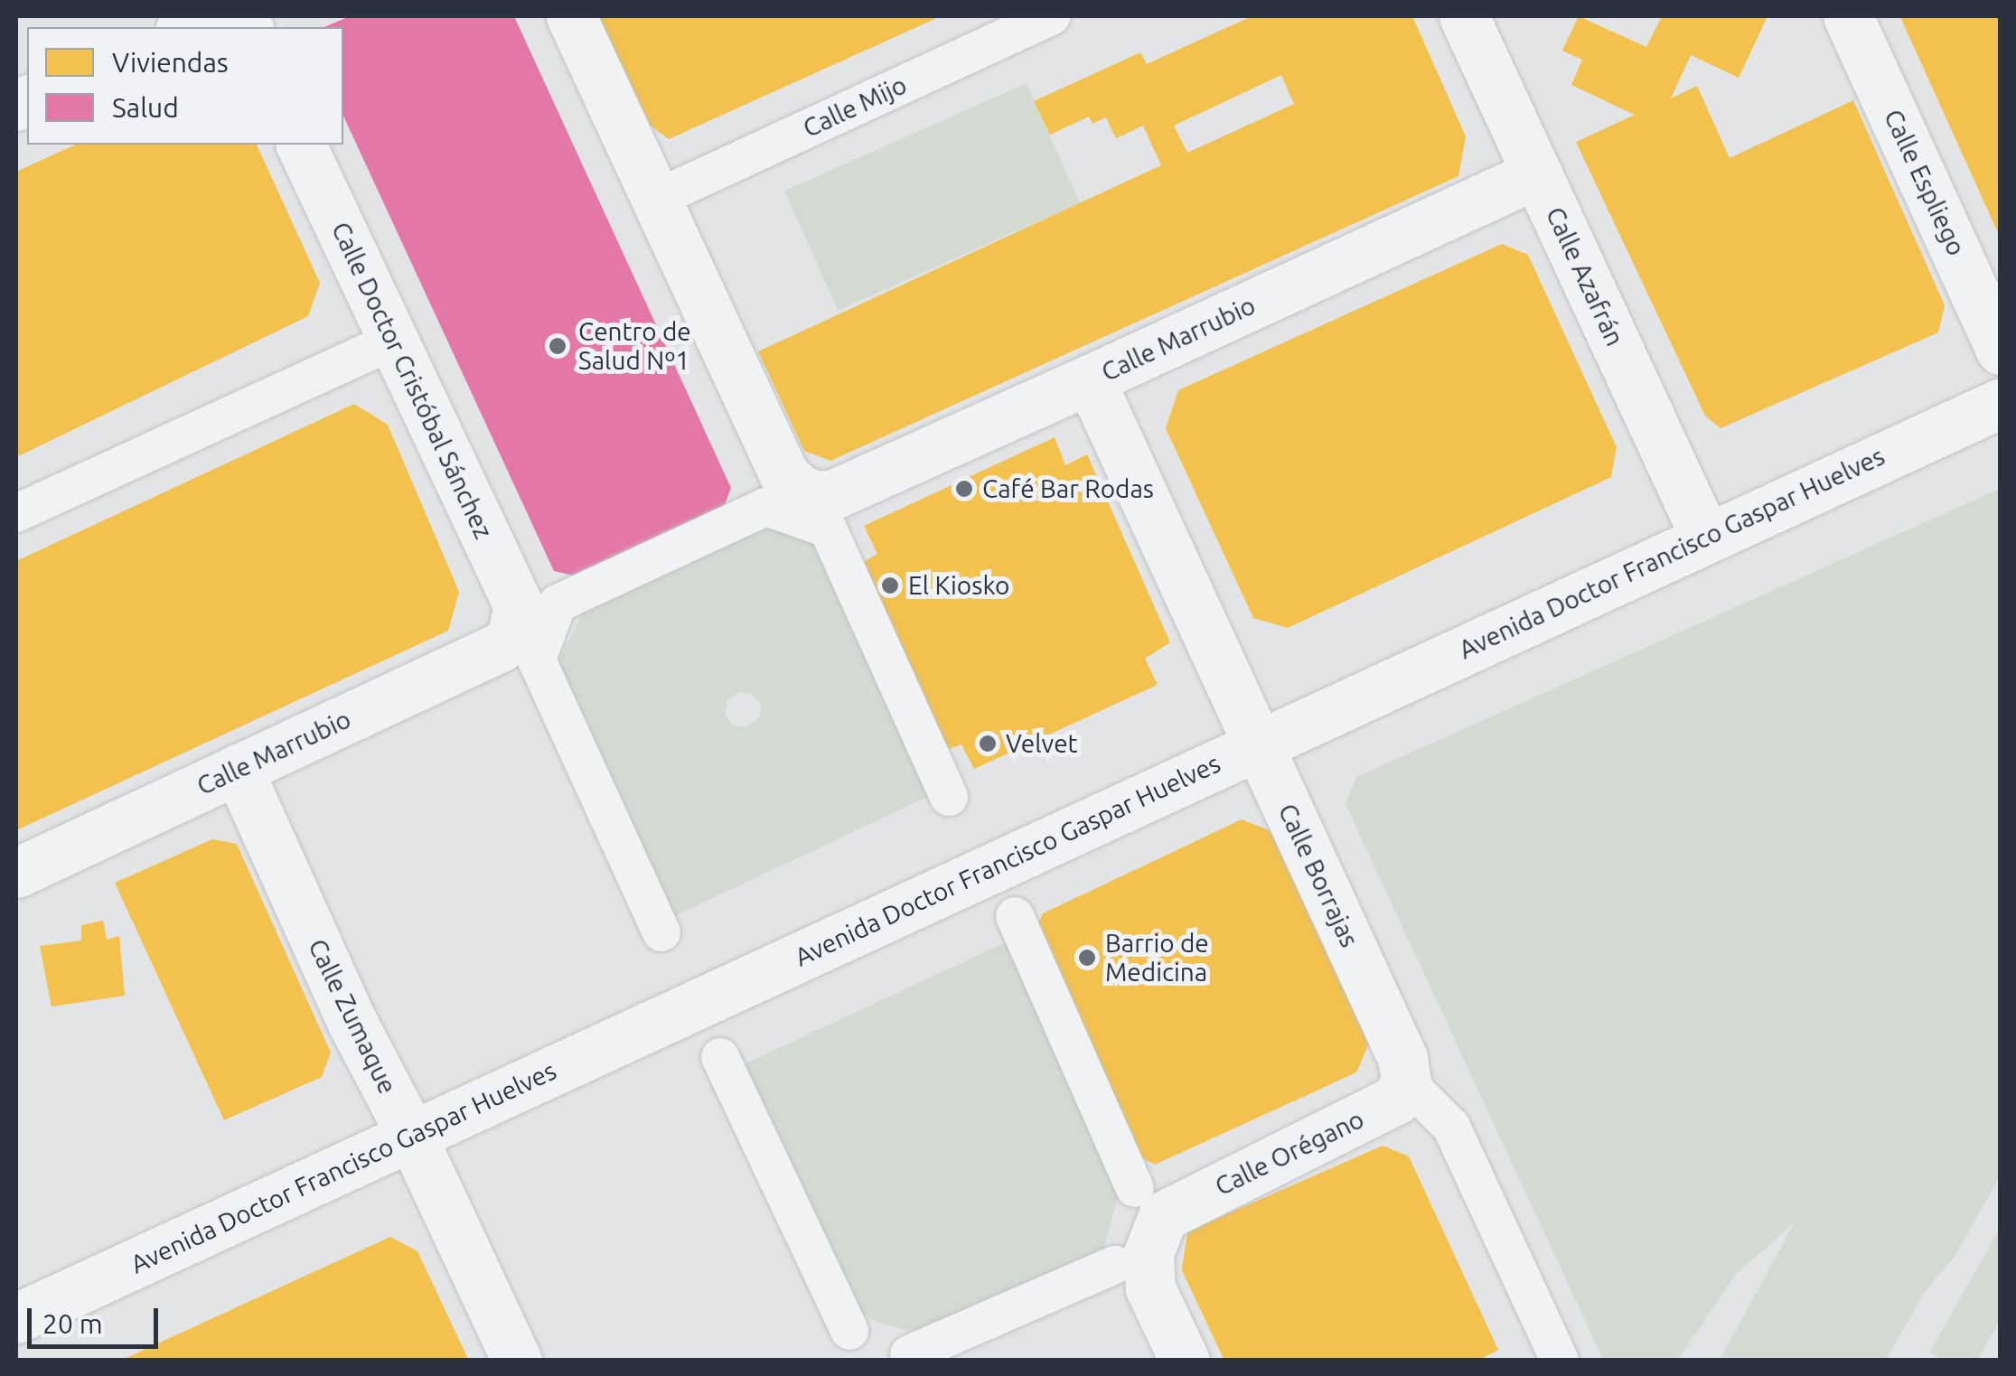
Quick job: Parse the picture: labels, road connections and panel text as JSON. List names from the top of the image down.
{
  "streets": {
    "street": [
      "Calle Mijo",
      "Calle Espliego",
      "Calle Azafrán",
      "Calle Marrubio",
      "Calle Doctor Cristóbal Sánchez",
      "Avenida Doctor Francisco Gaspar Huelves",
      "Calle Borrajas",
      "Calle Zumaque",
      "Calle Orégano"
    ]
  },
  "crossings": [
    ["Calle Azafrán", "Calle Marrubio"],
    ["Calle Azafrán", "Avenida Doctor Francisco Gaspar Huelves"],
    ["Calle Marrubio", "Calle Doctor Cristóbal Sánchez"],
    ["Calle Marrubio", "Calle Borrajas"],
    ["Calle Marrubio", "Calle Zumaque"],
    ["Avenida Doctor Francisco Gaspar Huelves", "Calle Borrajas"],
    ["Avenida Doctor Francisco Gaspar Huelves", "Calle Zumaque"],
    ["Calle Borrajas", "Calle Orégano"]
  ],
  "places": [
    "Centro de Salud Nº1",
    "Café Bar Rodas",
    "El Kiosko",
    "Velvet",
    "Barrio de Medicina"
  ],
  "legend": ["Viviendas", "Salud"],
  "scale_bar": "20 m"
}
